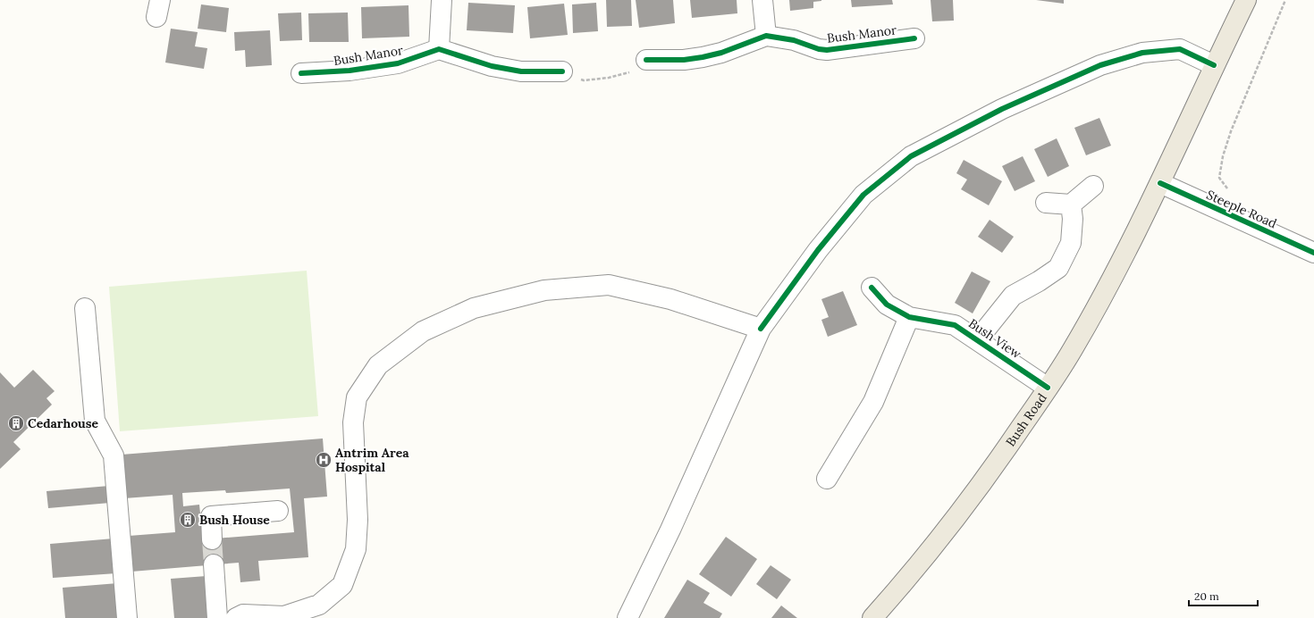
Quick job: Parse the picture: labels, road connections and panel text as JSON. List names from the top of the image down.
{
  "streets": {
    "main road": ["Bush Road"],
    "street": ["Bush Manor", "Steeple Road", "Bush View"]
  },
  "crossings": [
    ["Steeple Road", "Bush Road"],
    ["Bush View", "Bush Road"]
  ],
  "places": {
    "building": ["Cedarhouse", "Bush House"],
    "hospital": ["Antrim Area Hospital"]
  },
  "scale_bar": "20 m"
}
